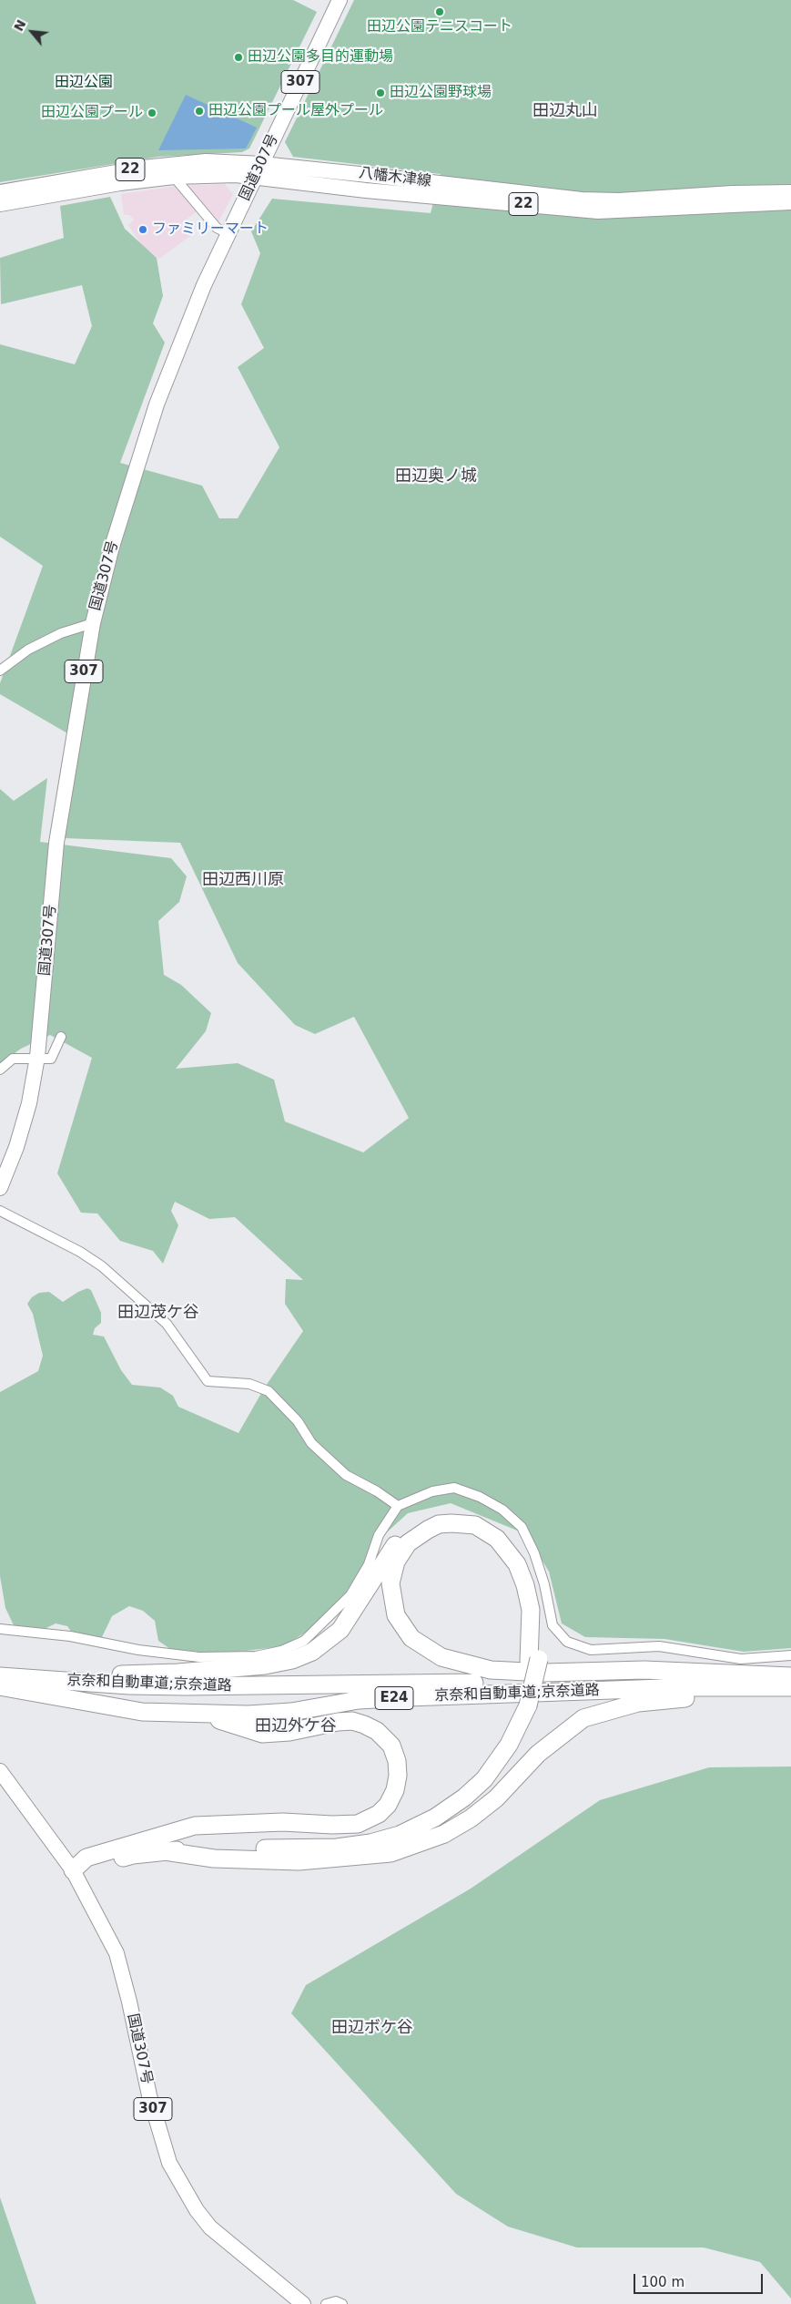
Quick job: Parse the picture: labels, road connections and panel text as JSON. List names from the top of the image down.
{
  "streets": {
    "highway": ["京奈和自動車道;京奈道路", "E24"],
    "main road": [
      "307",
      "国道307号",
      "22",
      "八幡木津線"
    ]
  },
  "crossings": [
    ["国道307号", "八幡木津線"]
  ],
  "districts": [
    "田辺丸山",
    "田辺奥ノ城",
    "田辺西川原",
    "田辺茂ケ谷",
    "田辺外ケ谷",
    "田辺ボケ谷"
  ],
  "parks": ["田辺公園"],
  "places": [
    "田辺公園テニスコート",
    "田辺公園多目的運動場",
    "田辺公園野球場",
    "田辺公園プール屋外プール",
    "田辺公園プール",
    "ファミリーマート"
  ],
  "scale_bar": "100 m",
  "north": "top left"
}
